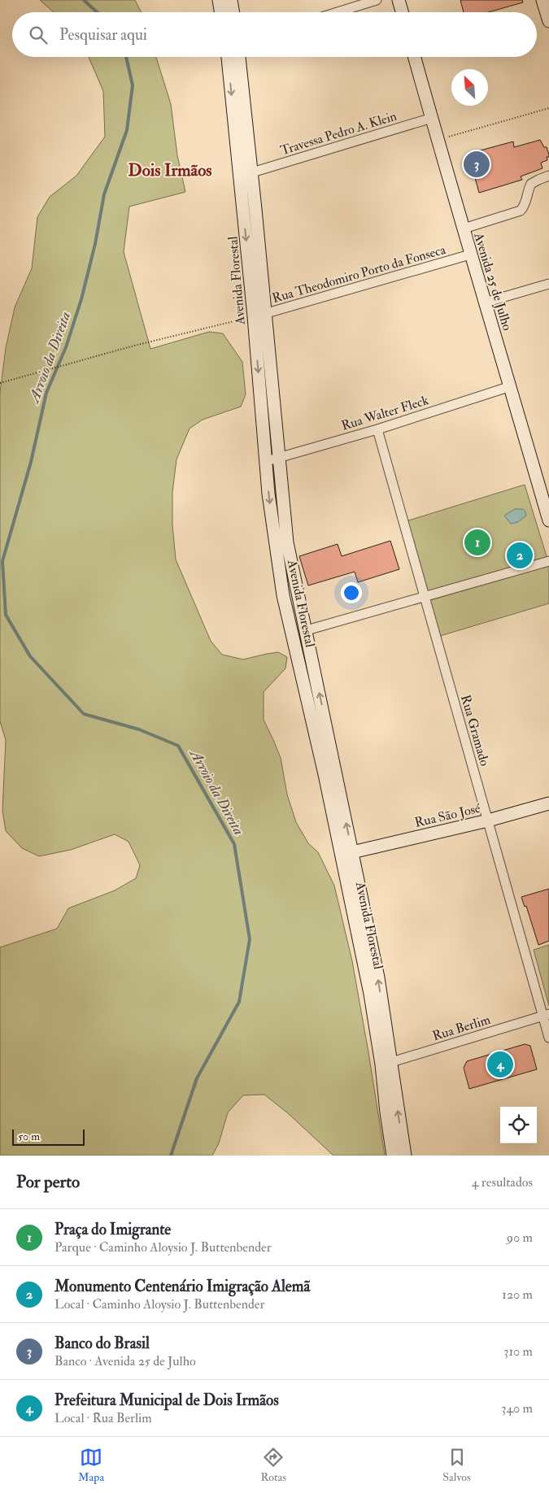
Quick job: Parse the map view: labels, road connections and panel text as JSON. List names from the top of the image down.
{
  "streets": {
    "main road": ["Avenida Florestal", "Avenida 25 de Julho", "Rua São José"],
    "street": [
      "Travessa Pedro A. Klein",
      "Rua Theodomiro Porto da Fonseca",
      "Rua Walter Fleck",
      "Rua Gramado",
      "Rua Berlim"
    ]
  },
  "crossings": [
    ["Travessa Pedro A. Klein", "Avenida Florestal"],
    ["Travessa Pedro A. Klein", "Avenida 25 de Julho"],
    ["Rua Theodomiro Porto da Fonseca", "Avenida Florestal"],
    ["Rua Theodomiro Porto da Fonseca", "Avenida 25 de Julho"],
    ["Avenida Florestal", "Rua Walter Fleck"],
    ["Avenida Florestal", "Rua São José"],
    ["Avenida Florestal", "Rua Berlim"],
    ["Avenida 25 de Julho", "Rua Walter Fleck"],
    ["Rua Walter Fleck", "Rua Gramado"],
    ["Rua Gramado", "Rua São José"],
    ["Rua Gramado", "Rua Berlim"]
  ],
  "districts": ["Dois Irmãos"],
  "water": ["Arroio da Direita"],
  "scale_bar": "50 m",
  "north": "top left",
  "page": {
    "search": "Pesquisar aqui",
    "pins": [
      "3",
      "1",
      "2",
      "4"
    ],
    "scale": "50 m",
    "heading": ["Por perto", "4 resultados"],
    "list": [
      {
        "mark": "1",
        "name": "Praça do Imigrante",
        "note": "Parque · Caminho Aloysio J. Buttenbender",
        "value": "90 m"
      },
      {
        "mark": "2",
        "name": "Monumento Centenário Imigração Alemã",
        "note": "Local · Caminho Aloysio J. Buttenbender",
        "value": "120 m"
      },
      {
        "mark": "3",
        "name": "Banco do Brasil",
        "note": "Banco · Avenida 25 de Julho",
        "value": "310 m"
      },
      {
        "mark": "4",
        "name": "Prefeitura Municipal de Dois Irmãos",
        "note": "Local · Rua Berlim",
        "value": "340 m"
      }
    ],
    "nav": ["Mapa", "Rotas", "Salvos"]
  }
}
